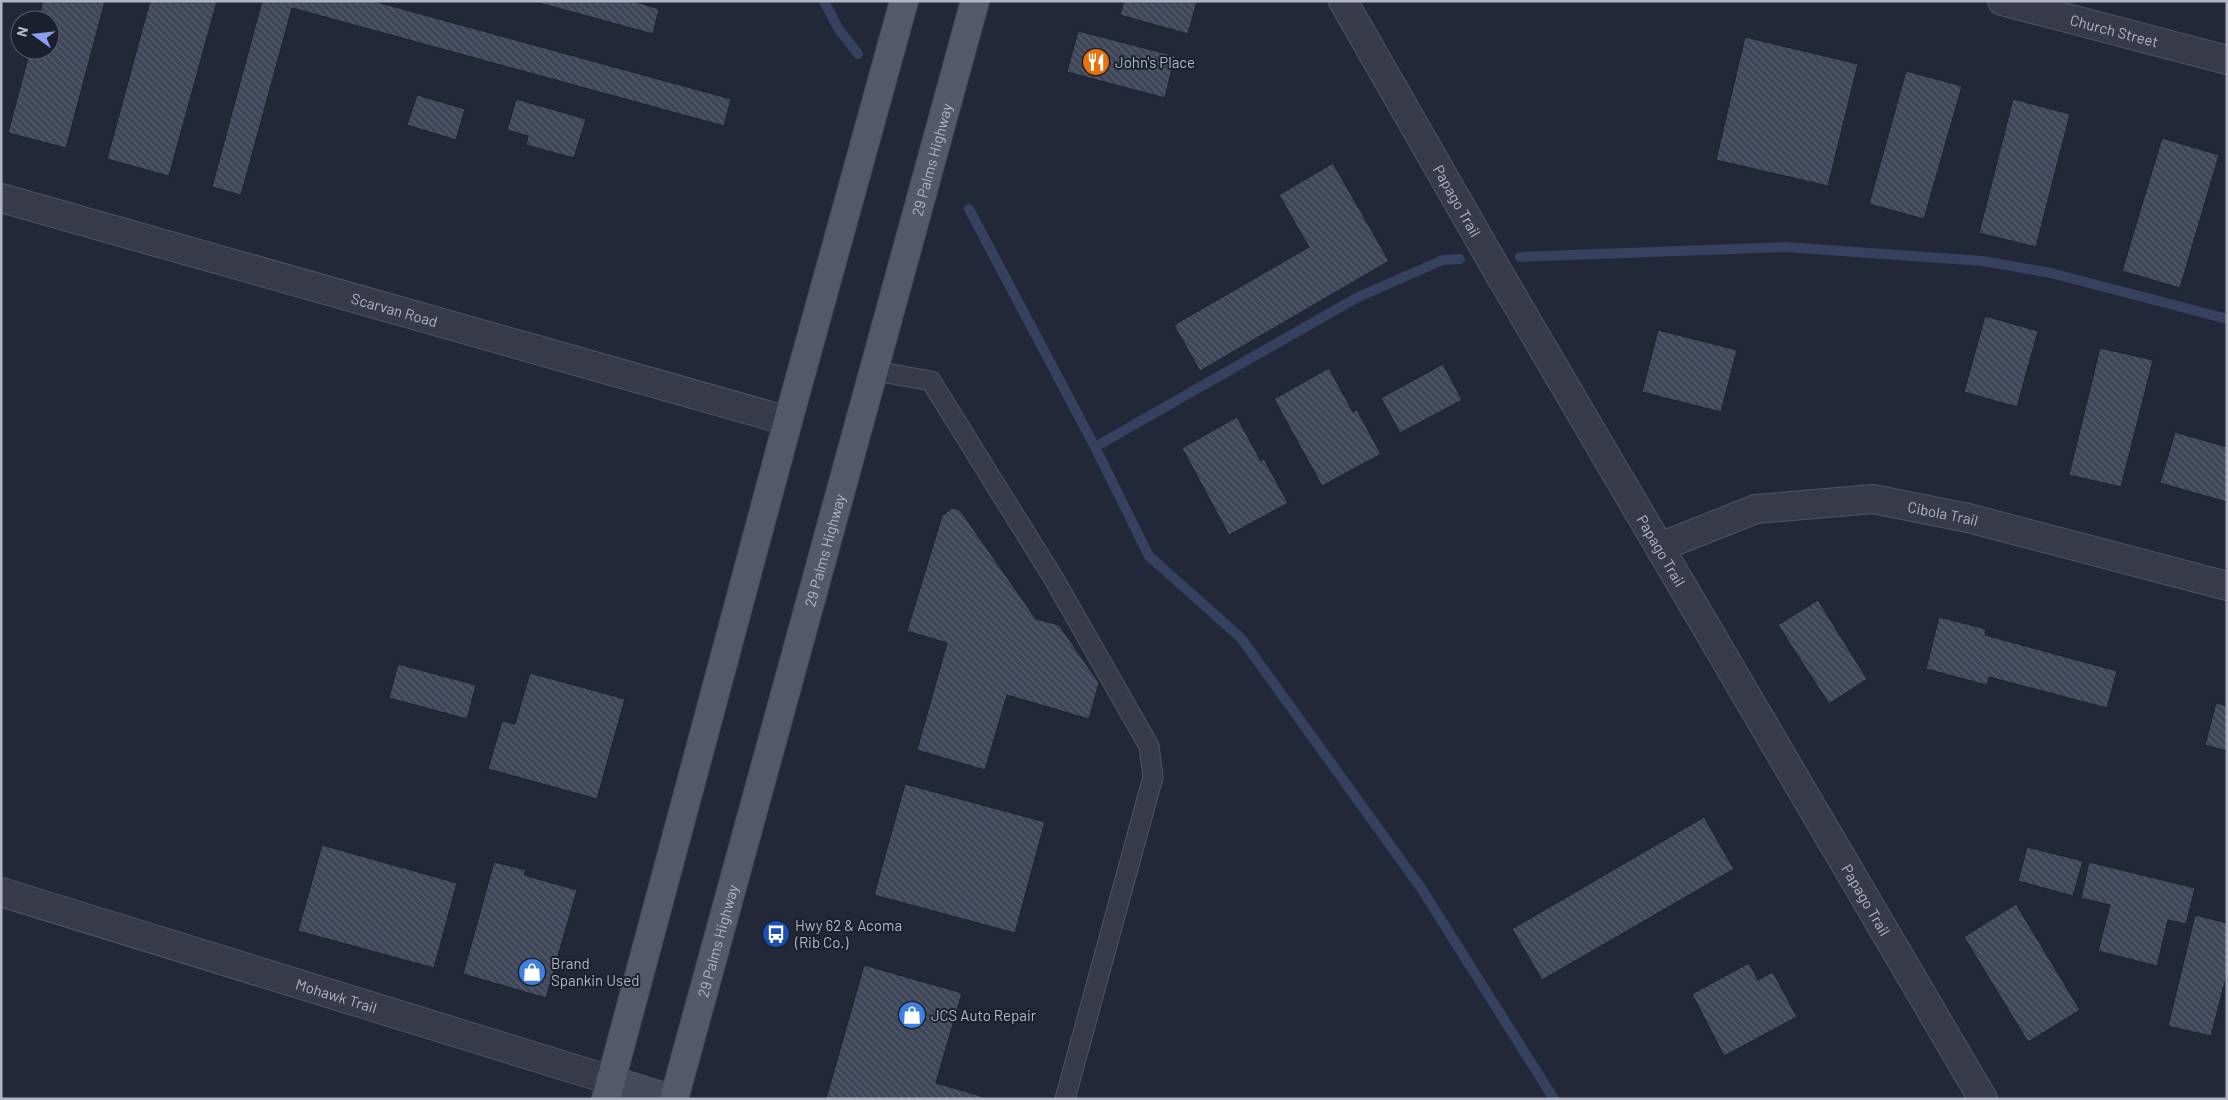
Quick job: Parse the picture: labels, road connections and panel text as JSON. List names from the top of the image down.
{
  "streets": {
    "main road": ["29 Palms Highway"],
    "street": [
      "Church Street",
      "Papago Trail",
      "Scarvan Road",
      "Cibola Trail",
      "Mohawk Trail"
    ]
  },
  "crossings": [
    ["29 Palms Highway", "Mohawk Trail"],
    ["Papago Trail", "Cibola Trail"]
  ],
  "places": {
    "restaurant": ["John's Place"],
    "bus stop": ["Hwy 62 & Acoma (Rib Co.)"],
    "shop": ["Brand Spankin Used", "JCS Auto Repair"]
  },
  "north": "left"
}
